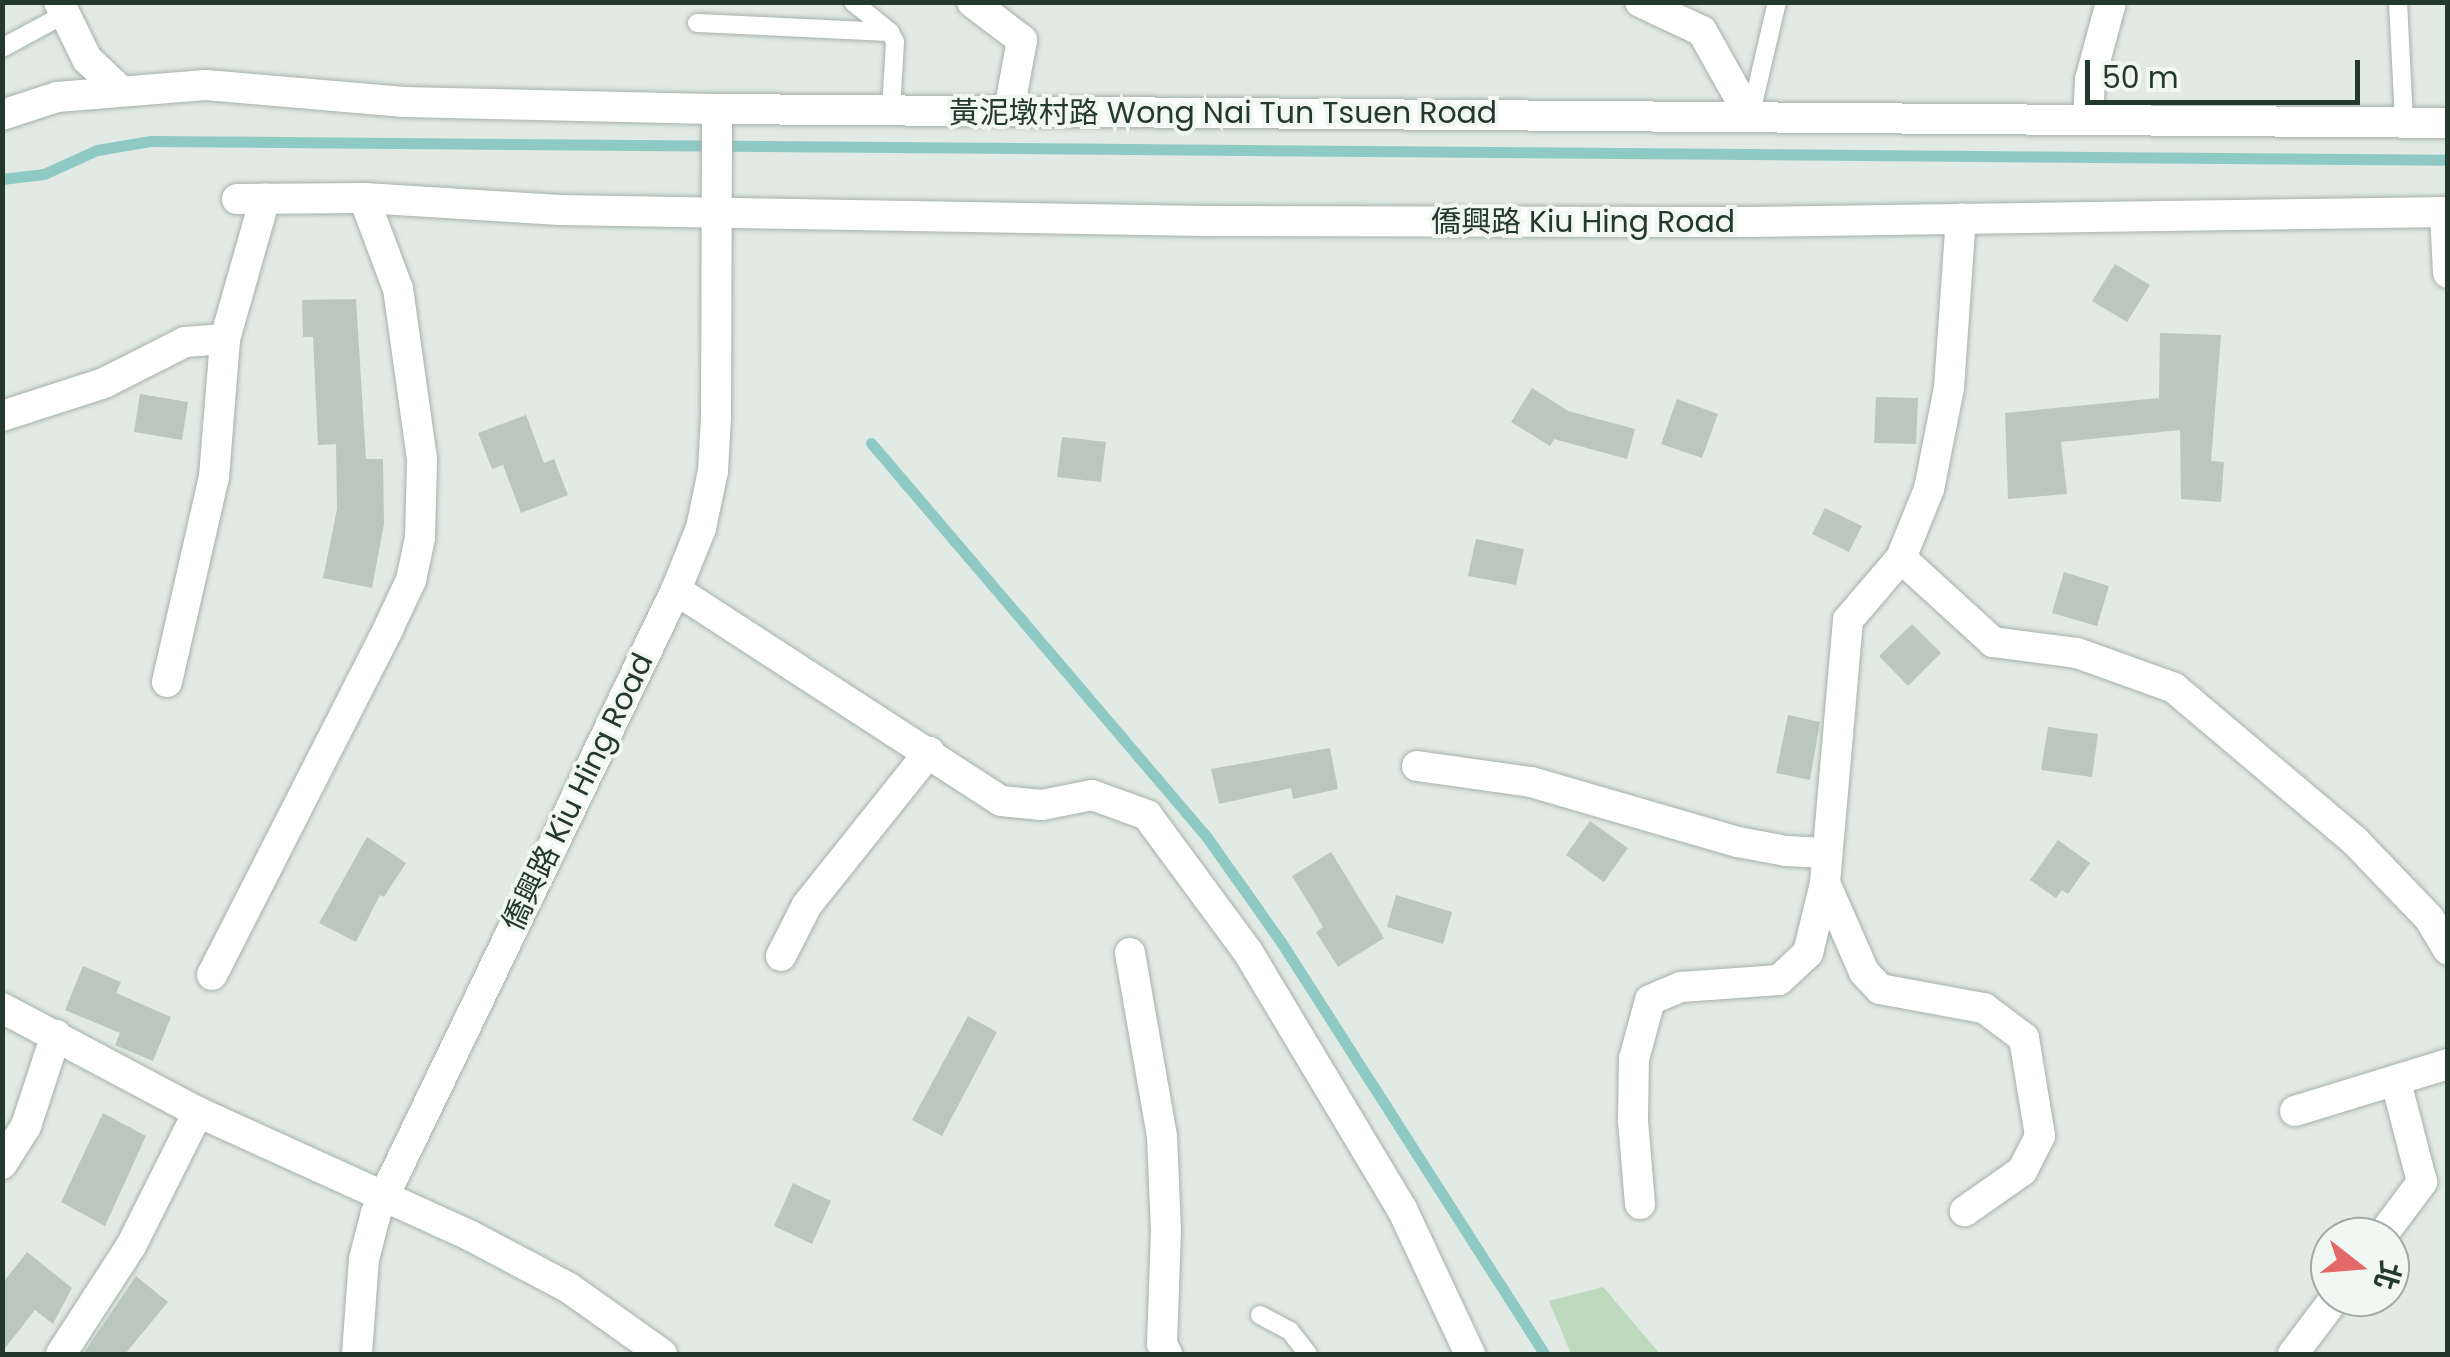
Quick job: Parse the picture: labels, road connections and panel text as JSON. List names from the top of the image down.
{
  "streets": {
    "street": ["黃泥墩村路 Wong Nai Tun Tsuen Road", "僑興路 Kiu Hing Road"]
  },
  "crossings": [
    ["黃泥墩村路 Wong Nai Tun Tsuen Road", "僑興路 Kiu Hing Road"]
  ],
  "scale_bar": "50 m",
  "north": "right"
}
